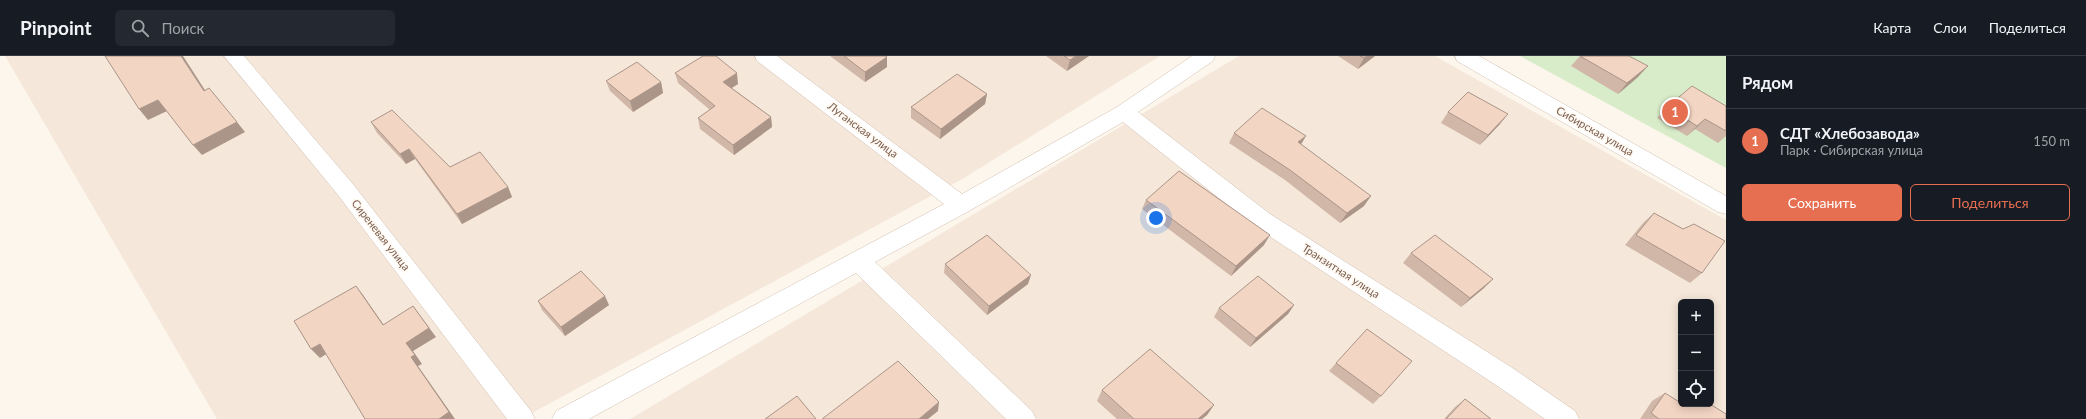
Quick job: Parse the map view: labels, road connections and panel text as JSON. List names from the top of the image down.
{
  "streets": {
    "street": [
      "Луганская улица",
      "Сибирская улица",
      "Сиреневая улица",
      "Транзитная улица"
    ]
  },
  "page": {
    "header": "Pinpoint",
    "search": "Поиск",
    "nav": ["Карта", "Слои", "Поделиться"],
    "heading": "Рядом",
    "pins": "1",
    "list": [
      {
        "mark": "1",
        "name": "СДТ «Хлебозавода»",
        "note": "Парк · Сибирская улица",
        "value": "150 m"
      }
    ],
    "buttons": ["Сохранить", "Поделиться"],
    "map_buttons": ["+", "−"]
  }
}
